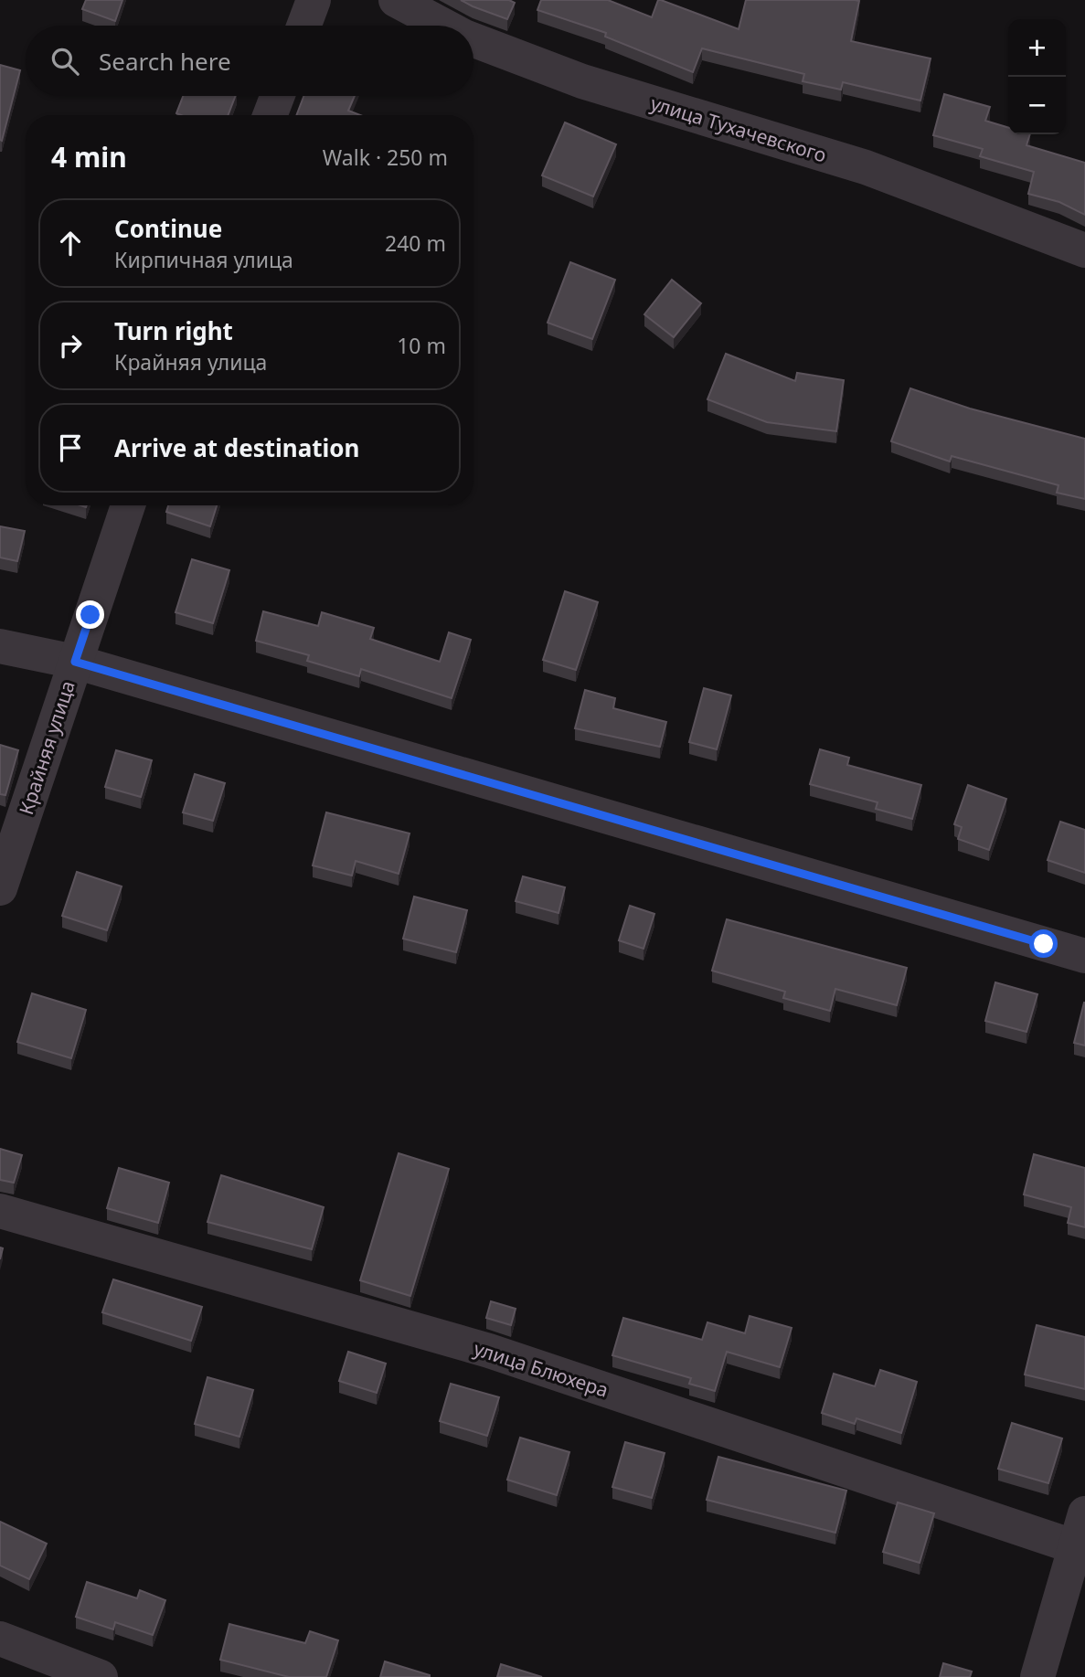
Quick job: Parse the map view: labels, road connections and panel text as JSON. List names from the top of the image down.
{
  "streets": {
    "street": ["улица Тухачевского", "Крайняя улица", "улица Блюхера"]
  },
  "page": {
    "map_buttons": ["+", "−"],
    "search": "Search here",
    "heading": ["4 min", "Walk · 250 m"],
    "list": [
      ["Continue", "Кирпичная улица", "240 m"],
      ["Turn right", "Крайняя улица", "10 m"],
      "Arrive at destination"
    ]
  }
}
